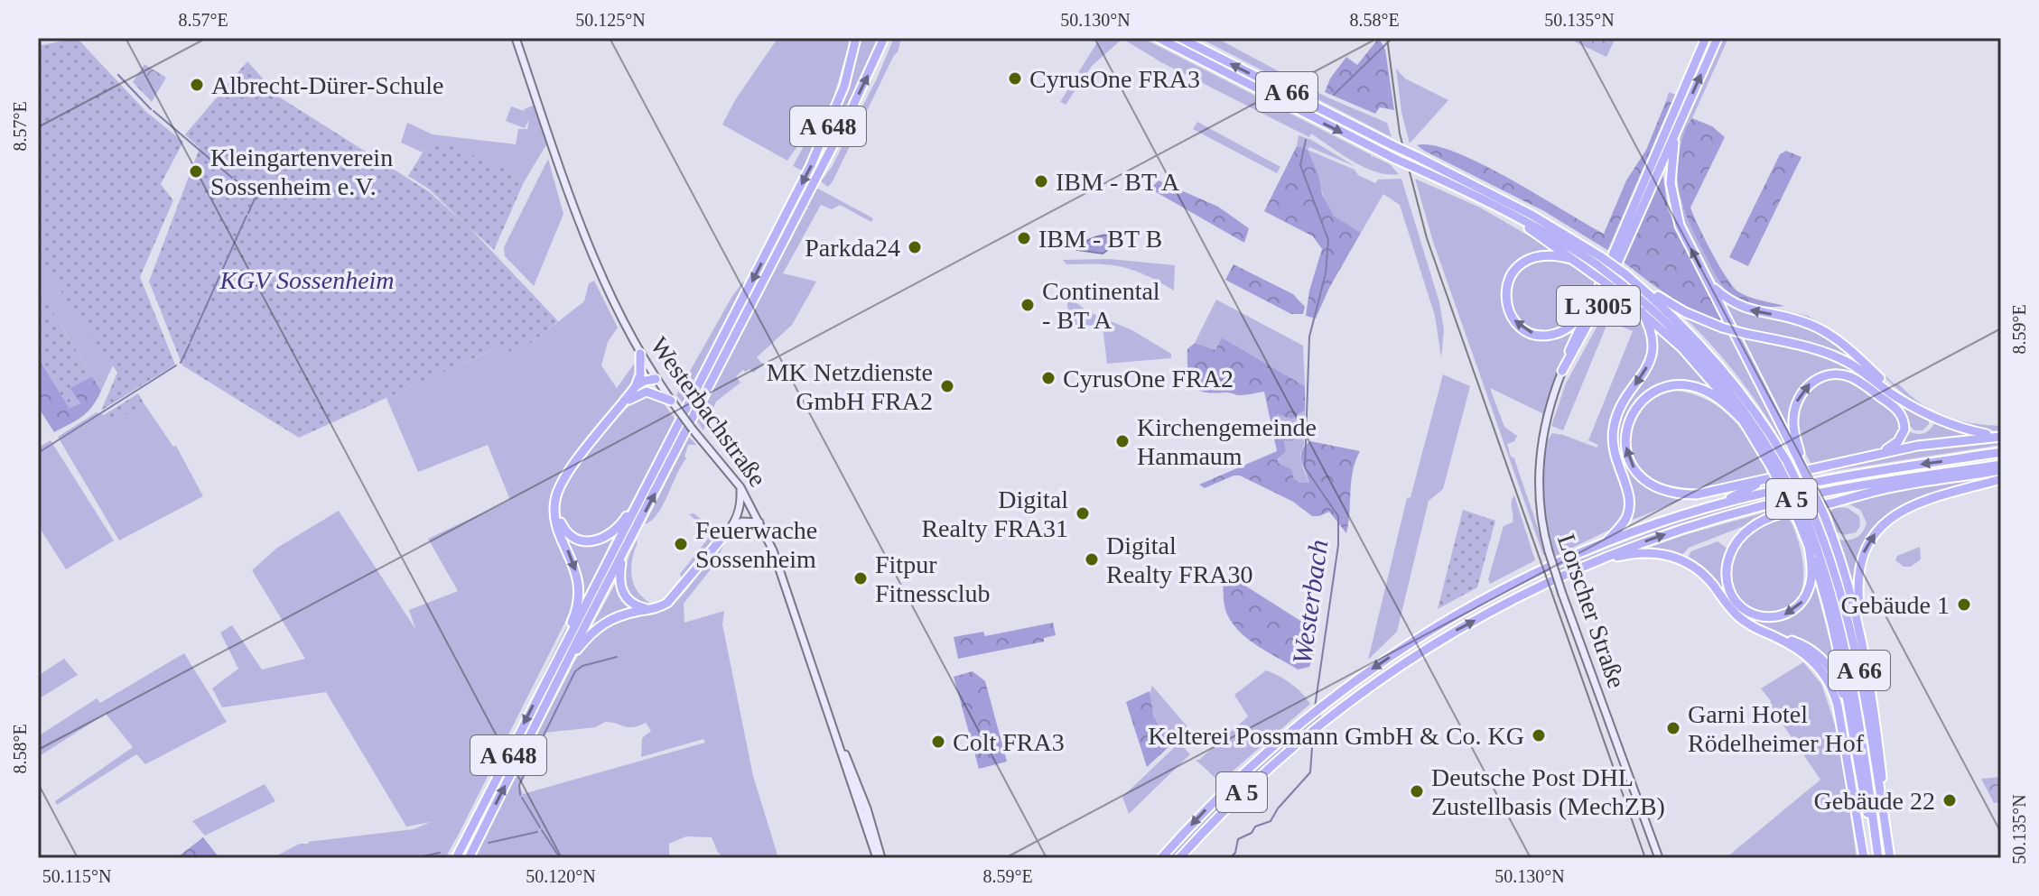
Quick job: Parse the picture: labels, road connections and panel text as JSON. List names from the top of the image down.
{
  "streets": {
    "highway": [
      "A 66",
      "A 648",
      "L 3005",
      "A 5"
    ],
    "main road": ["Westerbachstraße", "Lorscher Straße"]
  },
  "crossings": [
    ["L 3005", "Lorscher Straße"]
  ],
  "water": ["Westerbach"],
  "parks": ["KGV Sossenheim"],
  "places": [
    "CyrusOne FRA3",
    "Albrecht-Dürer-Schule",
    "Kleingartenverein Sossenheim e.V.",
    "IBM - BT A",
    "IBM - BT B",
    "Parkda24",
    "Continental - BT A",
    "CyrusOne FRA2",
    "MK Netzdienste GmbH FRA2",
    "Kirchengemeinde Hanmaum",
    "Digital Realty FRA31",
    "Feuerwache Sossenheim",
    "Digital Realty FRA30",
    "Fitpur Fitnessclub",
    "Gebäude 1",
    "Garni Hotel Rödelheimer Hof",
    "Kelterei Possmann GmbH & Co. KG",
    "Colt FRA3",
    "Deutsche Post DHL Zustellbasis (MechZB)",
    "Gebäude 22"
  ],
  "coordinates": [
    "8.57°E",
    "50.125°N",
    "50.130°N",
    "8.58°E",
    "50.135°N",
    "8.59°E",
    "50.115°N",
    "50.120°N"
  ]
}
